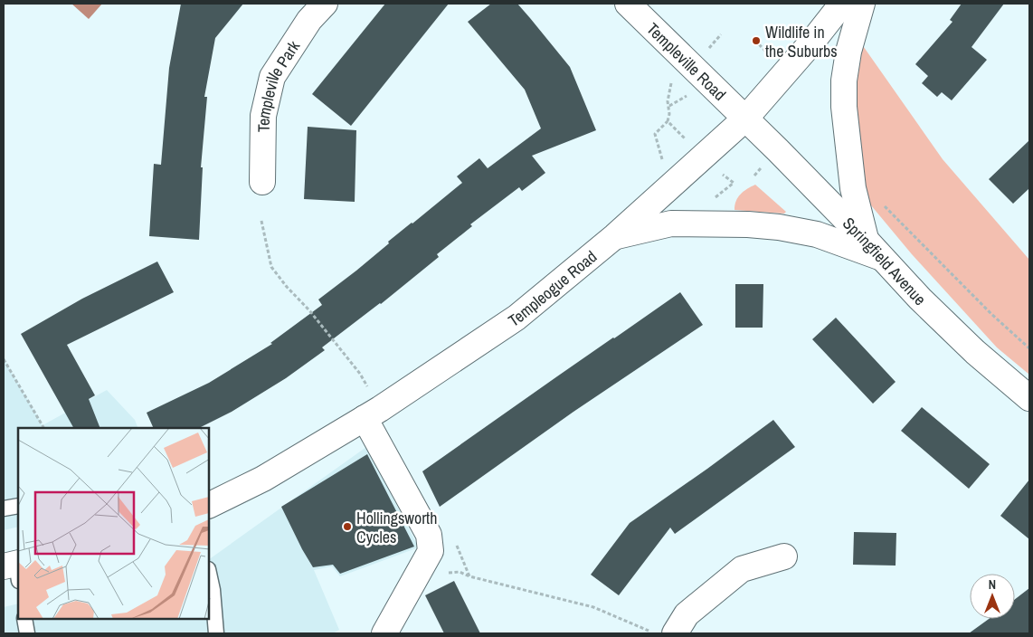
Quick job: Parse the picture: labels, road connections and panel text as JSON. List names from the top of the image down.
{
  "streets": {
    "main road": [
      "Templeville Road",
      "Templeville Park",
      "Springfield Avenue",
      "Templeogue Road"
    ]
  },
  "crossings": [
    ["Templeville Road", "Springfield Avenue"],
    ["Templeville Road", "Templeogue Road"],
    ["Springfield Avenue", "Templeogue Road"]
  ],
  "places": ["Wildlife in the Suburbs", "Hollingsworth Cycles"],
  "north": "top"
}
